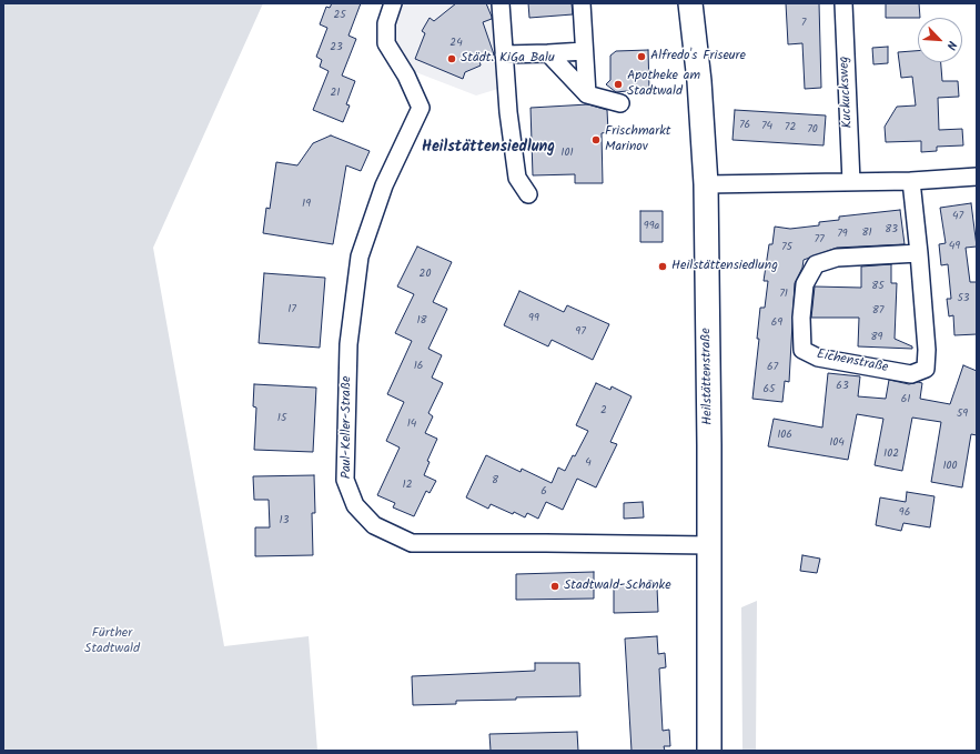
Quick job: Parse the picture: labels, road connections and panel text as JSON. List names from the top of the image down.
{
  "streets": {
    "street": [
      "Kuckucksweg",
      "Eichenstraße",
      "Heilstättenstraße",
      "Paul-Keller-Straße"
    ]
  },
  "crossings": [
    ["Heilstättenstraße", "Paul-Keller-Straße"]
  ],
  "districts": ["Heilstättensiedlung"],
  "parks": ["Fürther Stadtwald"],
  "places": [
    "Alfredo's Friseure",
    "Städt. KiGa Balu",
    "Apotheke am Stadtwald",
    "Frischmarkt Marinov",
    "Heilstättensiedlung",
    "Stadtwald-Schänke"
  ],
  "house_numbers": [
    "25",
    "7",
    "24",
    "23",
    "21",
    "76",
    "74",
    "72",
    "70",
    "101",
    "19",
    "47",
    "99a",
    "83",
    "81",
    "79",
    "77",
    "49",
    "75",
    "20",
    "85",
    "71",
    "53",
    "17",
    "87",
    "99",
    "18",
    "69",
    "97",
    "89",
    "16",
    "67",
    "63",
    "65",
    "61",
    "2",
    "59",
    "15",
    "14",
    "106",
    "104",
    "102",
    "4",
    "100",
    "8",
    "12",
    "6",
    "96",
    "13"
  ],
  "north": "bottom right"
}
